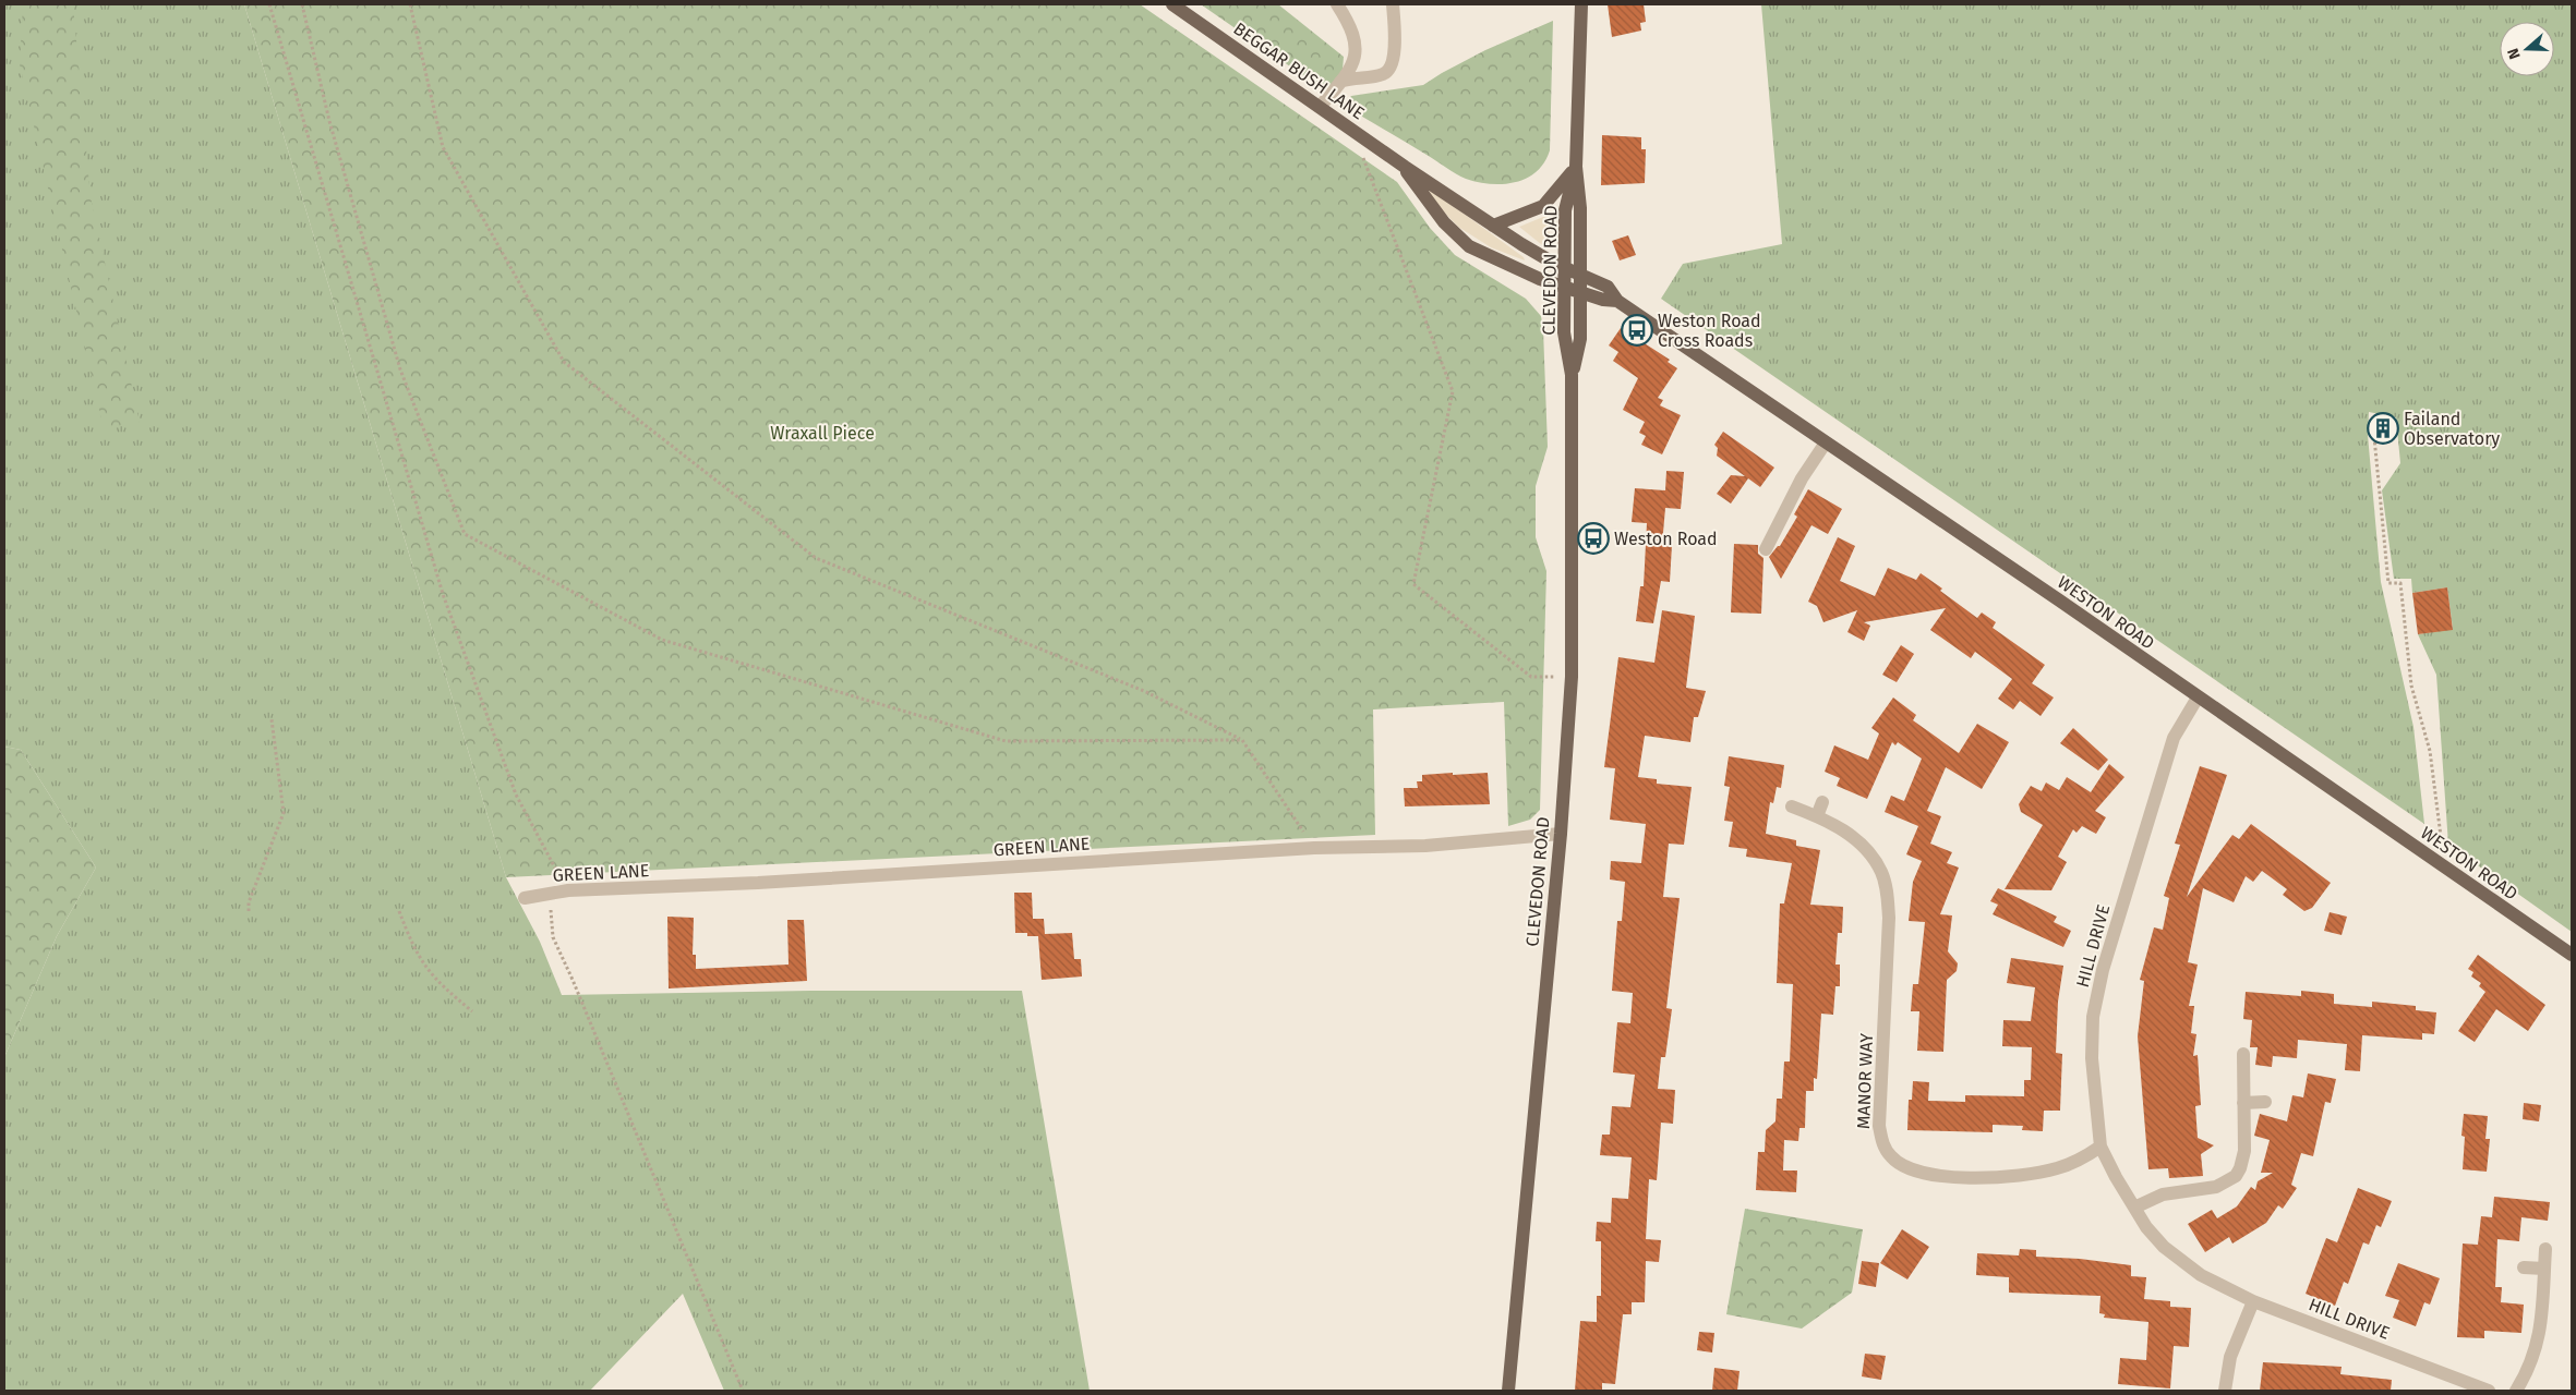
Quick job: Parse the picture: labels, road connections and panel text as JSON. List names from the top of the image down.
{
  "streets": {
    "main road": ["BEGGAR BUSH LANE", "CLEVEDON ROAD", "WESTON ROAD"],
    "street": ["GREEN LANE", "HILL DRIVE", "MANOR WAY"]
  },
  "crossings": [
    ["BEGGAR BUSH LANE", "CLEVEDON ROAD"],
    ["BEGGAR BUSH LANE", "WESTON ROAD"],
    ["CLEVEDON ROAD", "WESTON ROAD"],
    ["CLEVEDON ROAD", "GREEN LANE"],
    ["WESTON ROAD", "HILL DRIVE"],
    ["HILL DRIVE", "MANOR WAY"]
  ],
  "parks": ["Wraxall Piece"],
  "places": {
    "bus stop": ["Weston Road Cross Roads", "Weston Road"],
    "building": ["Failand Observatory"]
  },
  "north": "left"
}
